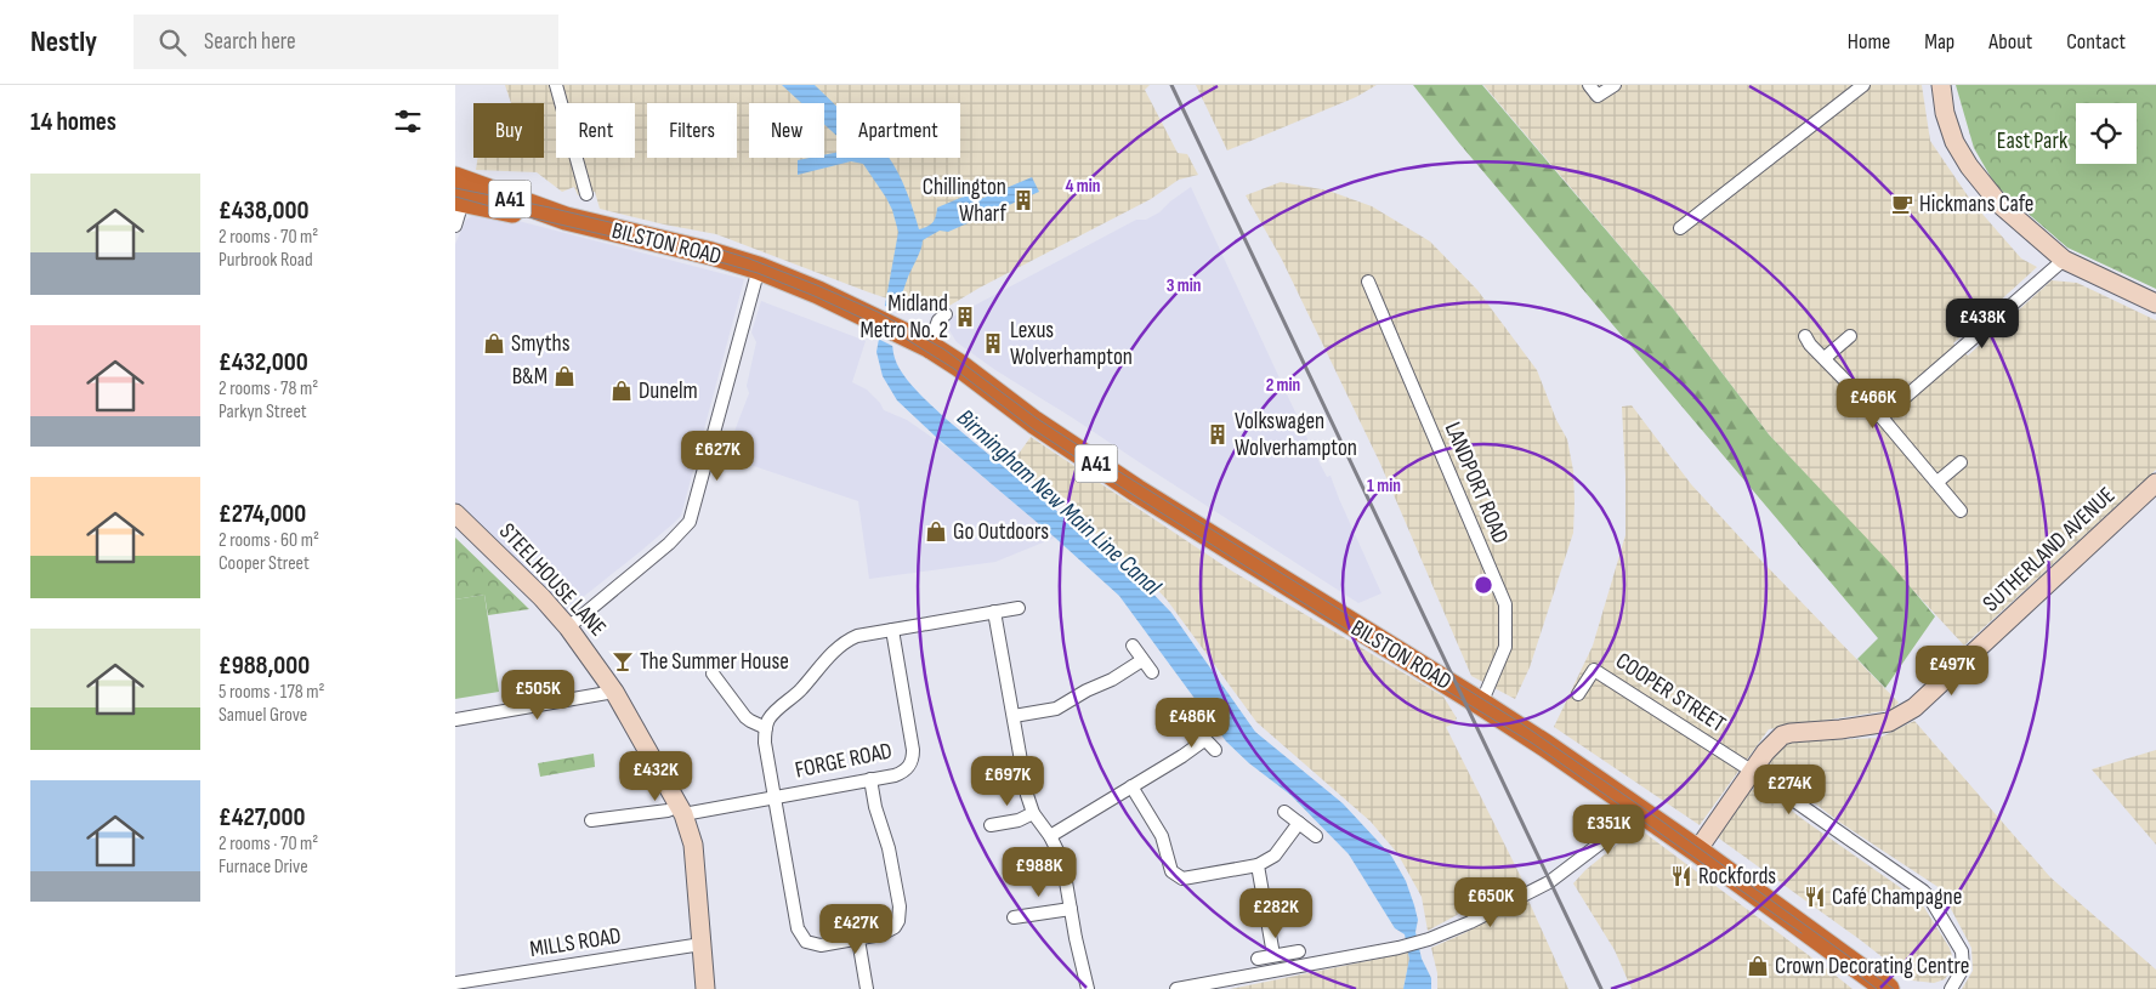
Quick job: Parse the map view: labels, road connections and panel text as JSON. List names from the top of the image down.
{
  "streets": {
    "highway": ["A41", "BILSTON ROAD"],
    "street": [
      "LANDPORT ROAD",
      "SUTHERLAND AVENUE",
      "STEELHOUSE LANE",
      "COOPER STREET",
      "FORGE ROAD",
      "MILLS ROAD"
    ]
  },
  "crossings": [
    ["A41", "BILSTON ROAD"],
    ["BILSTON ROAD", "LANDPORT ROAD"],
    ["BILSTON ROAD", "SUTHERLAND AVENUE"],
    ["SUTHERLAND AVENUE", "COOPER STREET"],
    ["STEELHOUSE LANE", "FORGE ROAD"],
    ["STEELHOUSE LANE", "MILLS ROAD"]
  ],
  "water": ["Birmingham New Main Line Canal"],
  "parks": ["East Park"],
  "places": {
    "building": [
      "Chillington Wharf",
      "Midland Metro No. 2",
      "Lexus Wolverhampton",
      "Volkswagen Wolverhampton"
    ],
    "cafe": ["Hickmans Cafe"],
    "shop": [
      "Smyths",
      "B&M",
      "Dunelm",
      "Go Outdoors",
      "Crown Decorating Centre"
    ],
    "bar": ["The Summer House"],
    "restaurant": ["Rockfords", "Café Champagne"]
  },
  "page": {
    "header": "Nestly",
    "search": "Search here",
    "nav": [
      "Home",
      "Map",
      "About",
      "Contact"
    ],
    "heading": "14 homes",
    "chip": [
      "Buy",
      "Rent",
      "Filters",
      "New",
      "Apartment"
    ],
    "list": [
      {
        "name": "£438,000",
        "note": "2 rooms · 70 m² · Purbrook Road"
      },
      {
        "name": "£432,000",
        "note": "2 rooms · 78 m² · Parkyn Street"
      },
      {
        "name": "£274,000",
        "note": "2 rooms · 60 m² · Cooper Street"
      },
      {
        "name": "£988,000",
        "note": "5 rooms · 178 m² · Samuel Grove"
      },
      {
        "name": "£427,000",
        "note": "2 rooms · 70 m² · Furnace Drive"
      }
    ],
    "price": [
      "£438K",
      "£466K",
      "£627K",
      "£497K",
      "£505K",
      "£486K",
      "£432K",
      "£697K",
      "£274K",
      "£351K",
      "£988K",
      "£650K",
      "£282K",
      "£427K"
    ]
  },
  "rings": [
    "4 min",
    "3 min",
    "2 min",
    "1 min"
  ]
}
